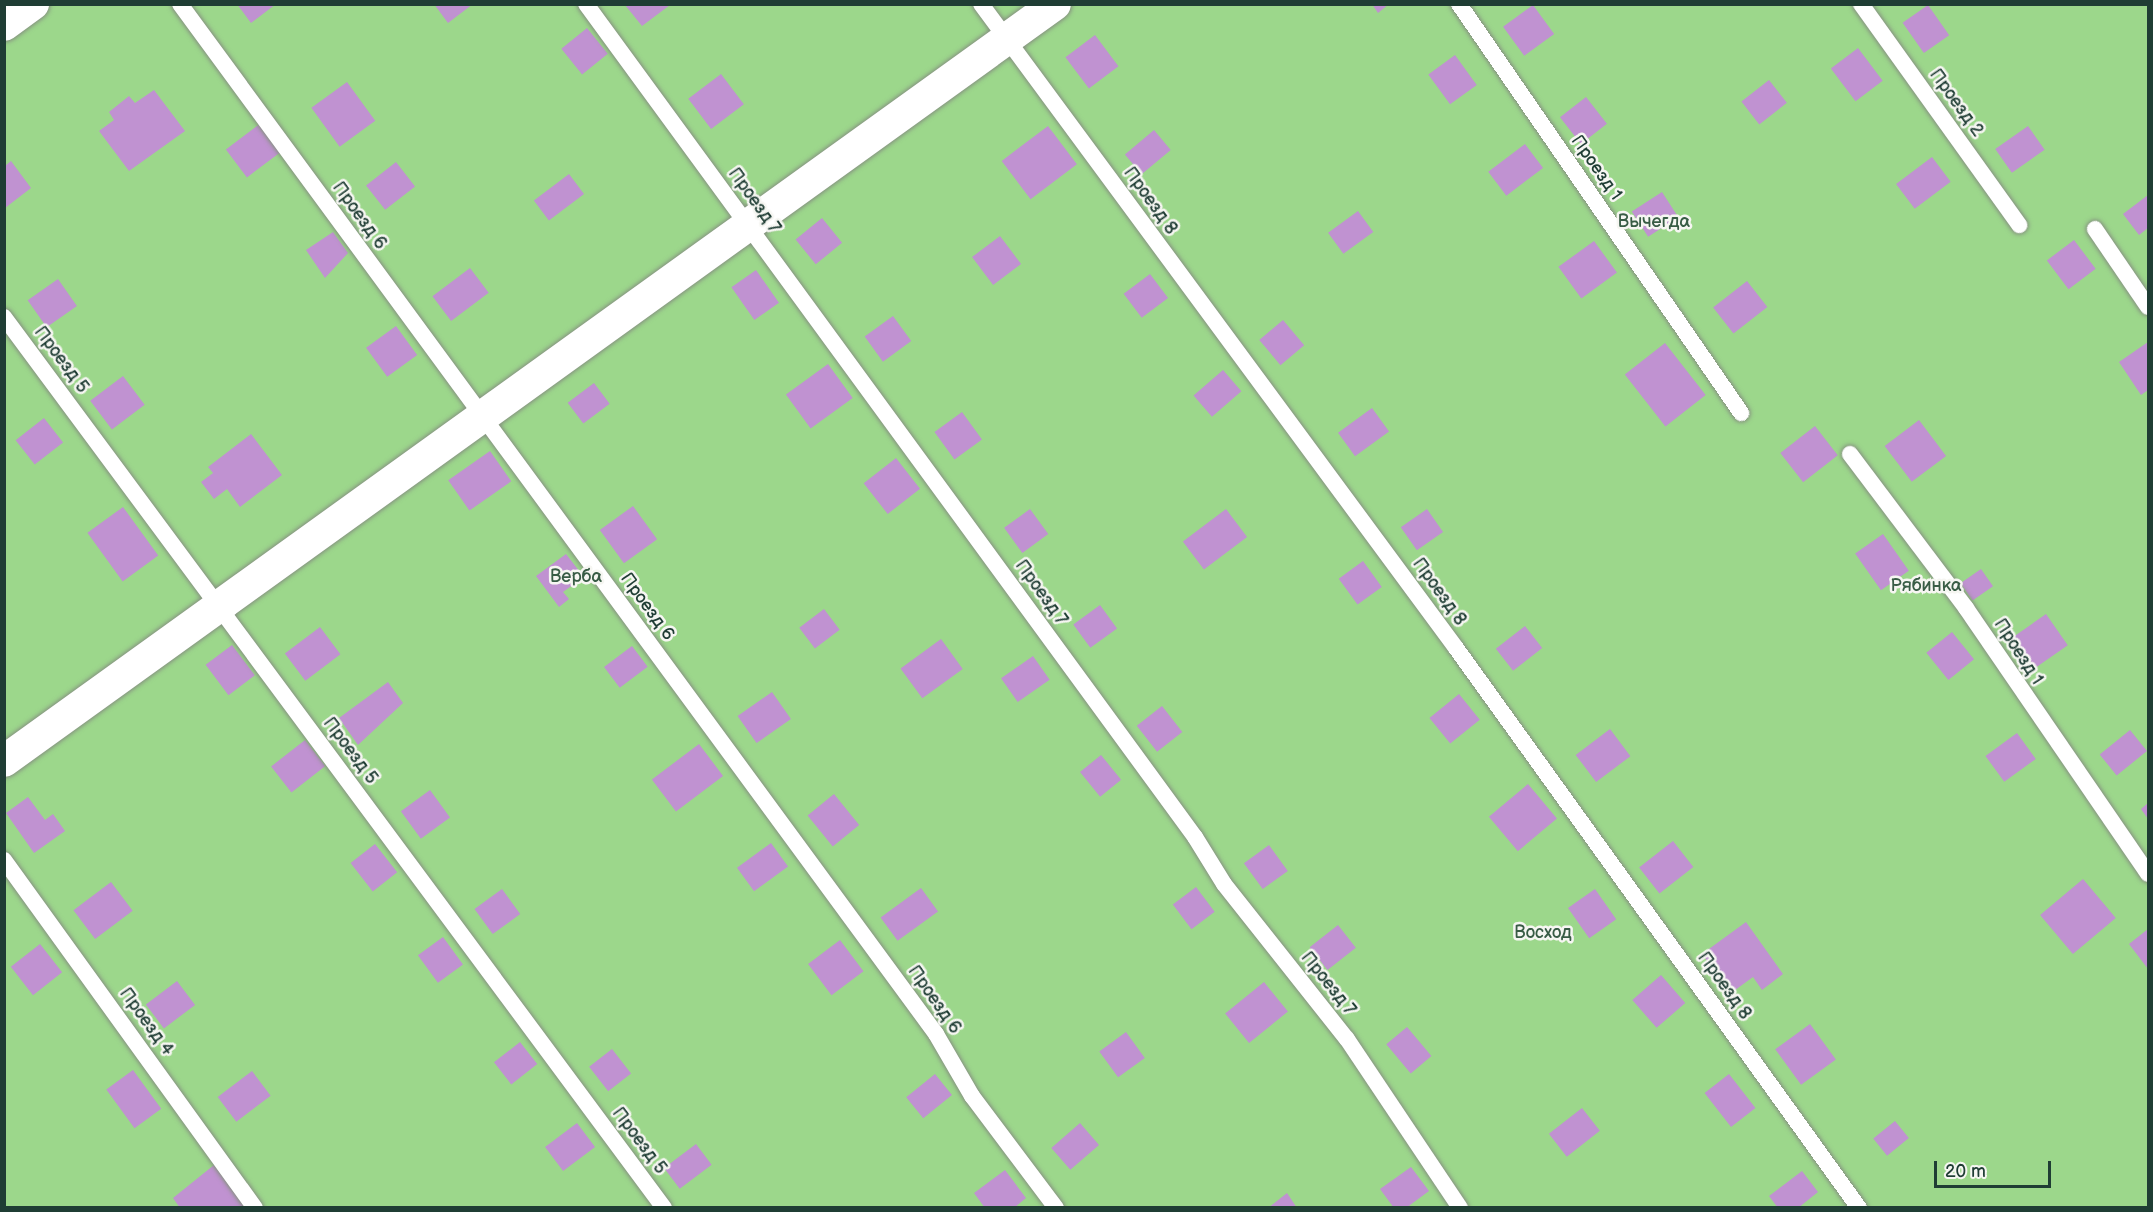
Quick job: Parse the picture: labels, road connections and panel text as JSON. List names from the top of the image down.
{
  "streets": {
    "lane": [
      "Проезд 2",
      "Проезд 1",
      "Проезд 7",
      "Проезд 8",
      "Проезд 6",
      "Проезд 5",
      "Проезд 4"
    ]
  },
  "parks": [
    "Вычегда",
    "Верба",
    "Рябинка",
    "Восход"
  ],
  "scale_bar": "20 m"
}
